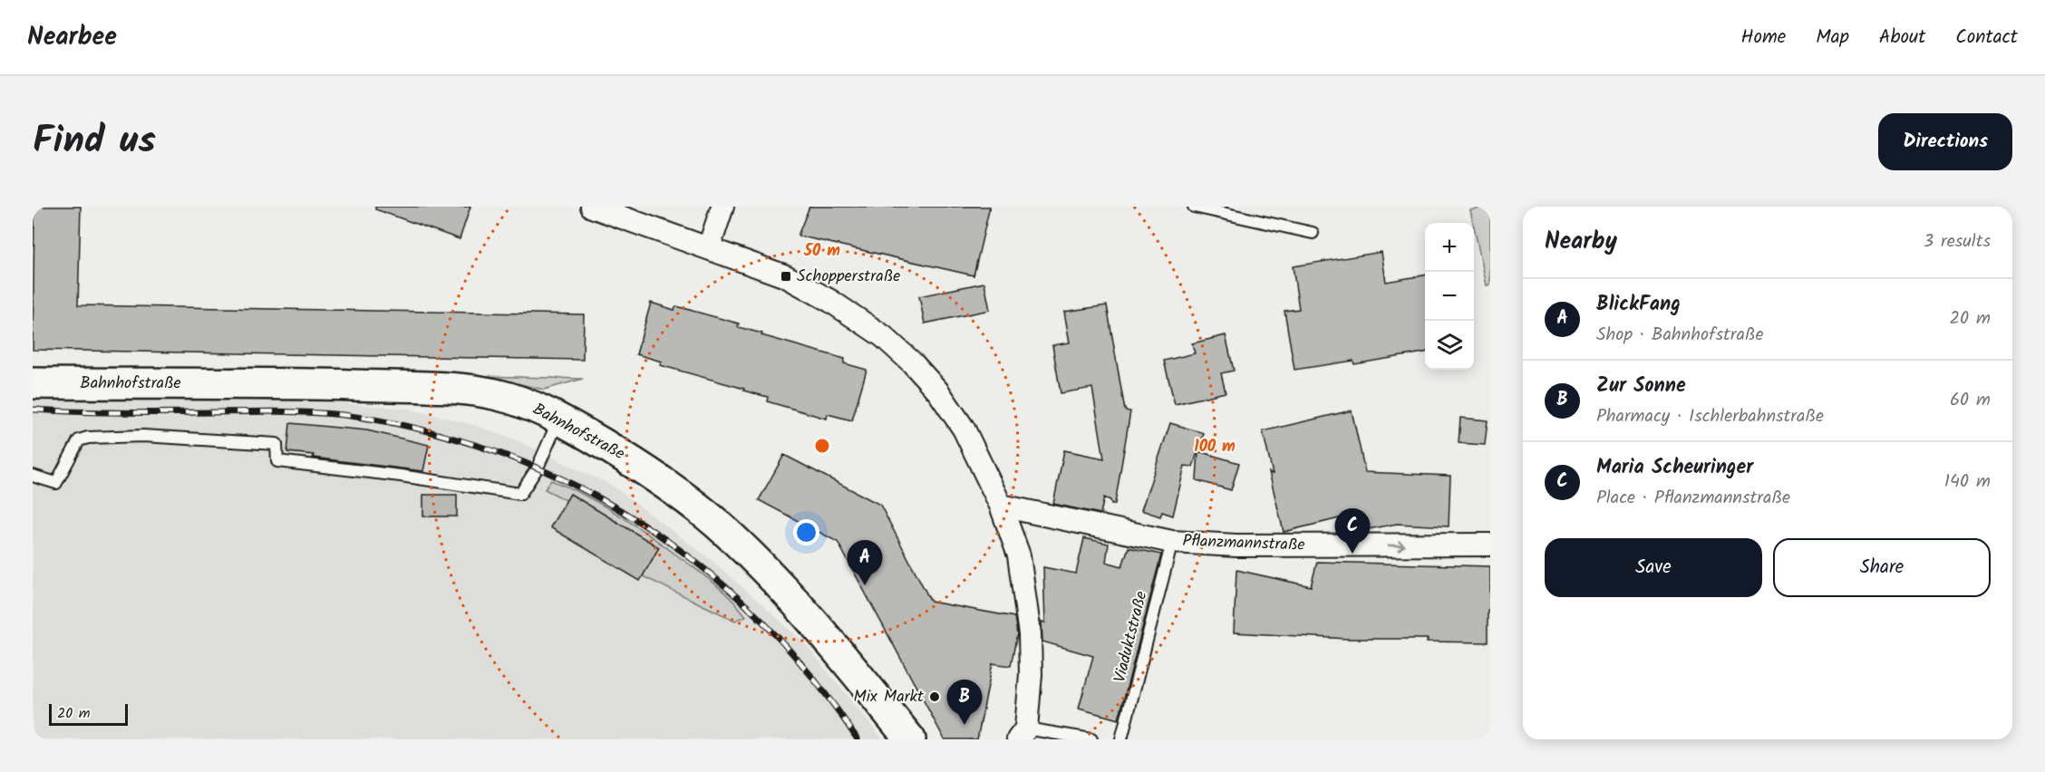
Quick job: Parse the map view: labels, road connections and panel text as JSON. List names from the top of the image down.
{
  "streets": {
    "main road": ["Bahnhofstraße"],
    "street": ["Pflanzmannstraße"],
    "lane": ["Viaduktstraße"]
  },
  "crossings": [
    ["Pflanzmannstraße", "Viaduktstraße"]
  ],
  "one_way": ["Pflanzmannstraße"],
  "places": {
    "transit": ["Schopperstraße"],
    "other": ["Mix Markt"]
  },
  "scale_bar": "20 m",
  "page": {
    "header": "Nearbee",
    "nav": [
      "Home",
      "Map",
      "About",
      "Contact"
    ],
    "title": "Find us",
    "buttons": [
      "Directions",
      ["Save", "Share"]
    ],
    "heading": ["Nearby", "3 results"],
    "map_buttons": ["+", "−"],
    "list": [
      {
        "mark": "A",
        "name": "BlickFang",
        "note": "Shop · Bahnhofstraße",
        "value": "20 m"
      },
      {
        "mark": "B",
        "name": "Zur Sonne",
        "note": "Pharmacy · Ischlerbahnstraße",
        "value": "60 m"
      },
      {
        "mark": "C",
        "name": "Maria Scheuringer",
        "note": "Place · Pflanzmannstraße",
        "value": "140 m"
      }
    ],
    "pins": ["C", "A", "B"],
    "scale": "20 m"
  },
  "rings": ["50 m", "100 m"]
}
